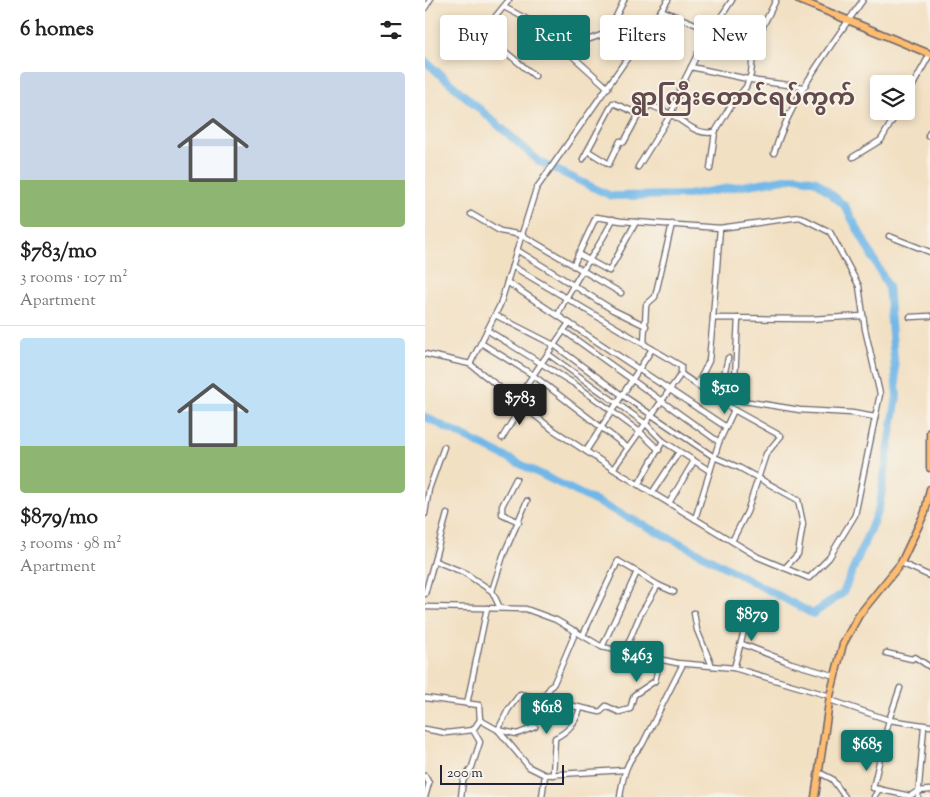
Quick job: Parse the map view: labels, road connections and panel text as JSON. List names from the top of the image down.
{
  "districts": ["ရွာကြီးတောင်ရပ်ကွက်"],
  "scale_bar": "200 m",
  "page": {
    "heading": "6 homes",
    "chip": [
      "Buy",
      "Rent",
      "Filters",
      "New"
    ],
    "list": [
      {
        "name": "$783/mo",
        "note": "3 rooms · 107 m² · Apartment"
      },
      {
        "name": "$879/mo",
        "note": "3 rooms · 98 m² · Apartment"
      }
    ],
    "price": [
      "$510",
      "$783",
      "$879",
      "$463",
      "$618",
      "$685"
    ],
    "scale": "200 m"
  }
}
